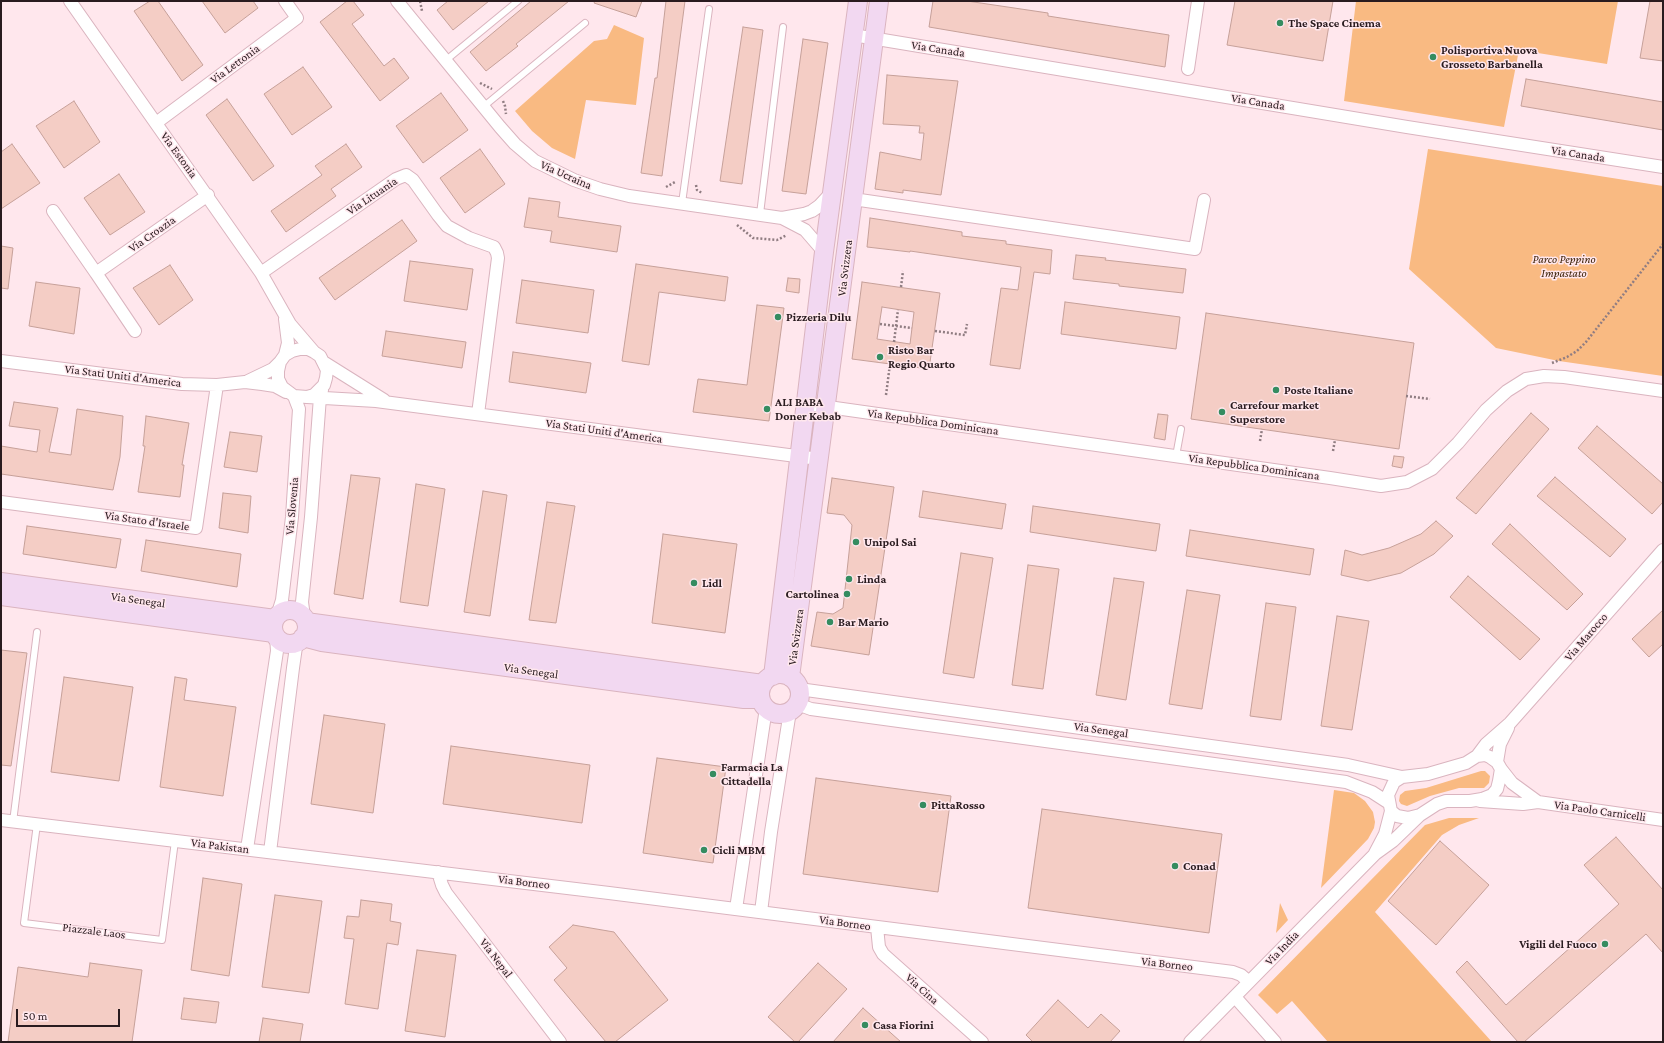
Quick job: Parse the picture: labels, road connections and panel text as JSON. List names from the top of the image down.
{
  "streets": {
    "main road": ["Via Svizzera", "Via Senegal"],
    "street": [
      "Via Canada",
      "Via Lettonia",
      "Via Estonia",
      "Via Ucraina",
      "Via Lituania",
      "Via Croazia",
      "Via Stati Uniti d'America",
      "Via Repubblica Dominicana",
      "Via Slovenia",
      "Via Stato d'Israele",
      "Via Marocco",
      "Via Paolo Carnicelli",
      "Via Pakistan",
      "Via Borneo",
      "Via India",
      "Via Nepal",
      "Via Cina"
    ],
    "lane": ["Piazzale Laos"]
  },
  "crossings": [
    ["Via Canada", "Via Svizzera"],
    ["Via Lettonia", "Via Estonia"],
    ["Via Estonia", "Via Lituania"],
    ["Via Estonia", "Via Croazia"],
    ["Via Estonia", "Via Stati Uniti d'America"],
    ["Via Estonia", "Via Slovenia"],
    ["Via Ucraina", "Via Svizzera"],
    ["Via Lituania", "Via Stati Uniti d'America"],
    ["Via Svizzera", "Via Stati Uniti d'America"],
    ["Via Svizzera", "Via Repubblica Dominicana"],
    ["Via Svizzera", "Via Senegal"],
    ["Via Svizzera", "Via Borneo"],
    ["Via Stati Uniti d'America", "Via Slovenia"],
    ["Via Stati Uniti d'America", "Via Stato d'Israele"],
    ["Via Slovenia", "Via Senegal"],
    ["Via Slovenia", "Via Pakistan"],
    ["Via Senegal", "Via Marocco"],
    ["Via Senegal", "Via India"],
    ["Via Marocco", "Via Paolo Carnicelli"],
    ["Via Marocco", "Via India"],
    ["Via Paolo Carnicelli", "Via India"],
    ["Via Pakistan", "Via Borneo"],
    ["Via Pakistan", "Piazzale Laos"],
    ["Via Pakistan", "Via Nepal"],
    ["Via Borneo", "Via India"],
    ["Via Borneo", "Via Nepal"],
    ["Via Borneo", "Via Cina"]
  ],
  "parks": ["Parco Peppino Impastato"],
  "places": [
    "The Space Cinema",
    "Polisportiva Nuova Grosseto Barbanella",
    "Pizzeria Dilu",
    "Risto Bar Regio Quarto",
    "Poste Italiane",
    "ALI BABA Doner Kebab",
    "Carrefour market Superstore",
    "Unipol Sai",
    "Linda",
    "Lidl",
    "Cartolinea",
    "Bar Mario",
    "Farmacia La Cittadella",
    "PittaRosso",
    "Cicli MBM",
    "Conad",
    "Vigili del Fuoco",
    "Casa Fiorini"
  ],
  "scale_bar": "50 m"
}
